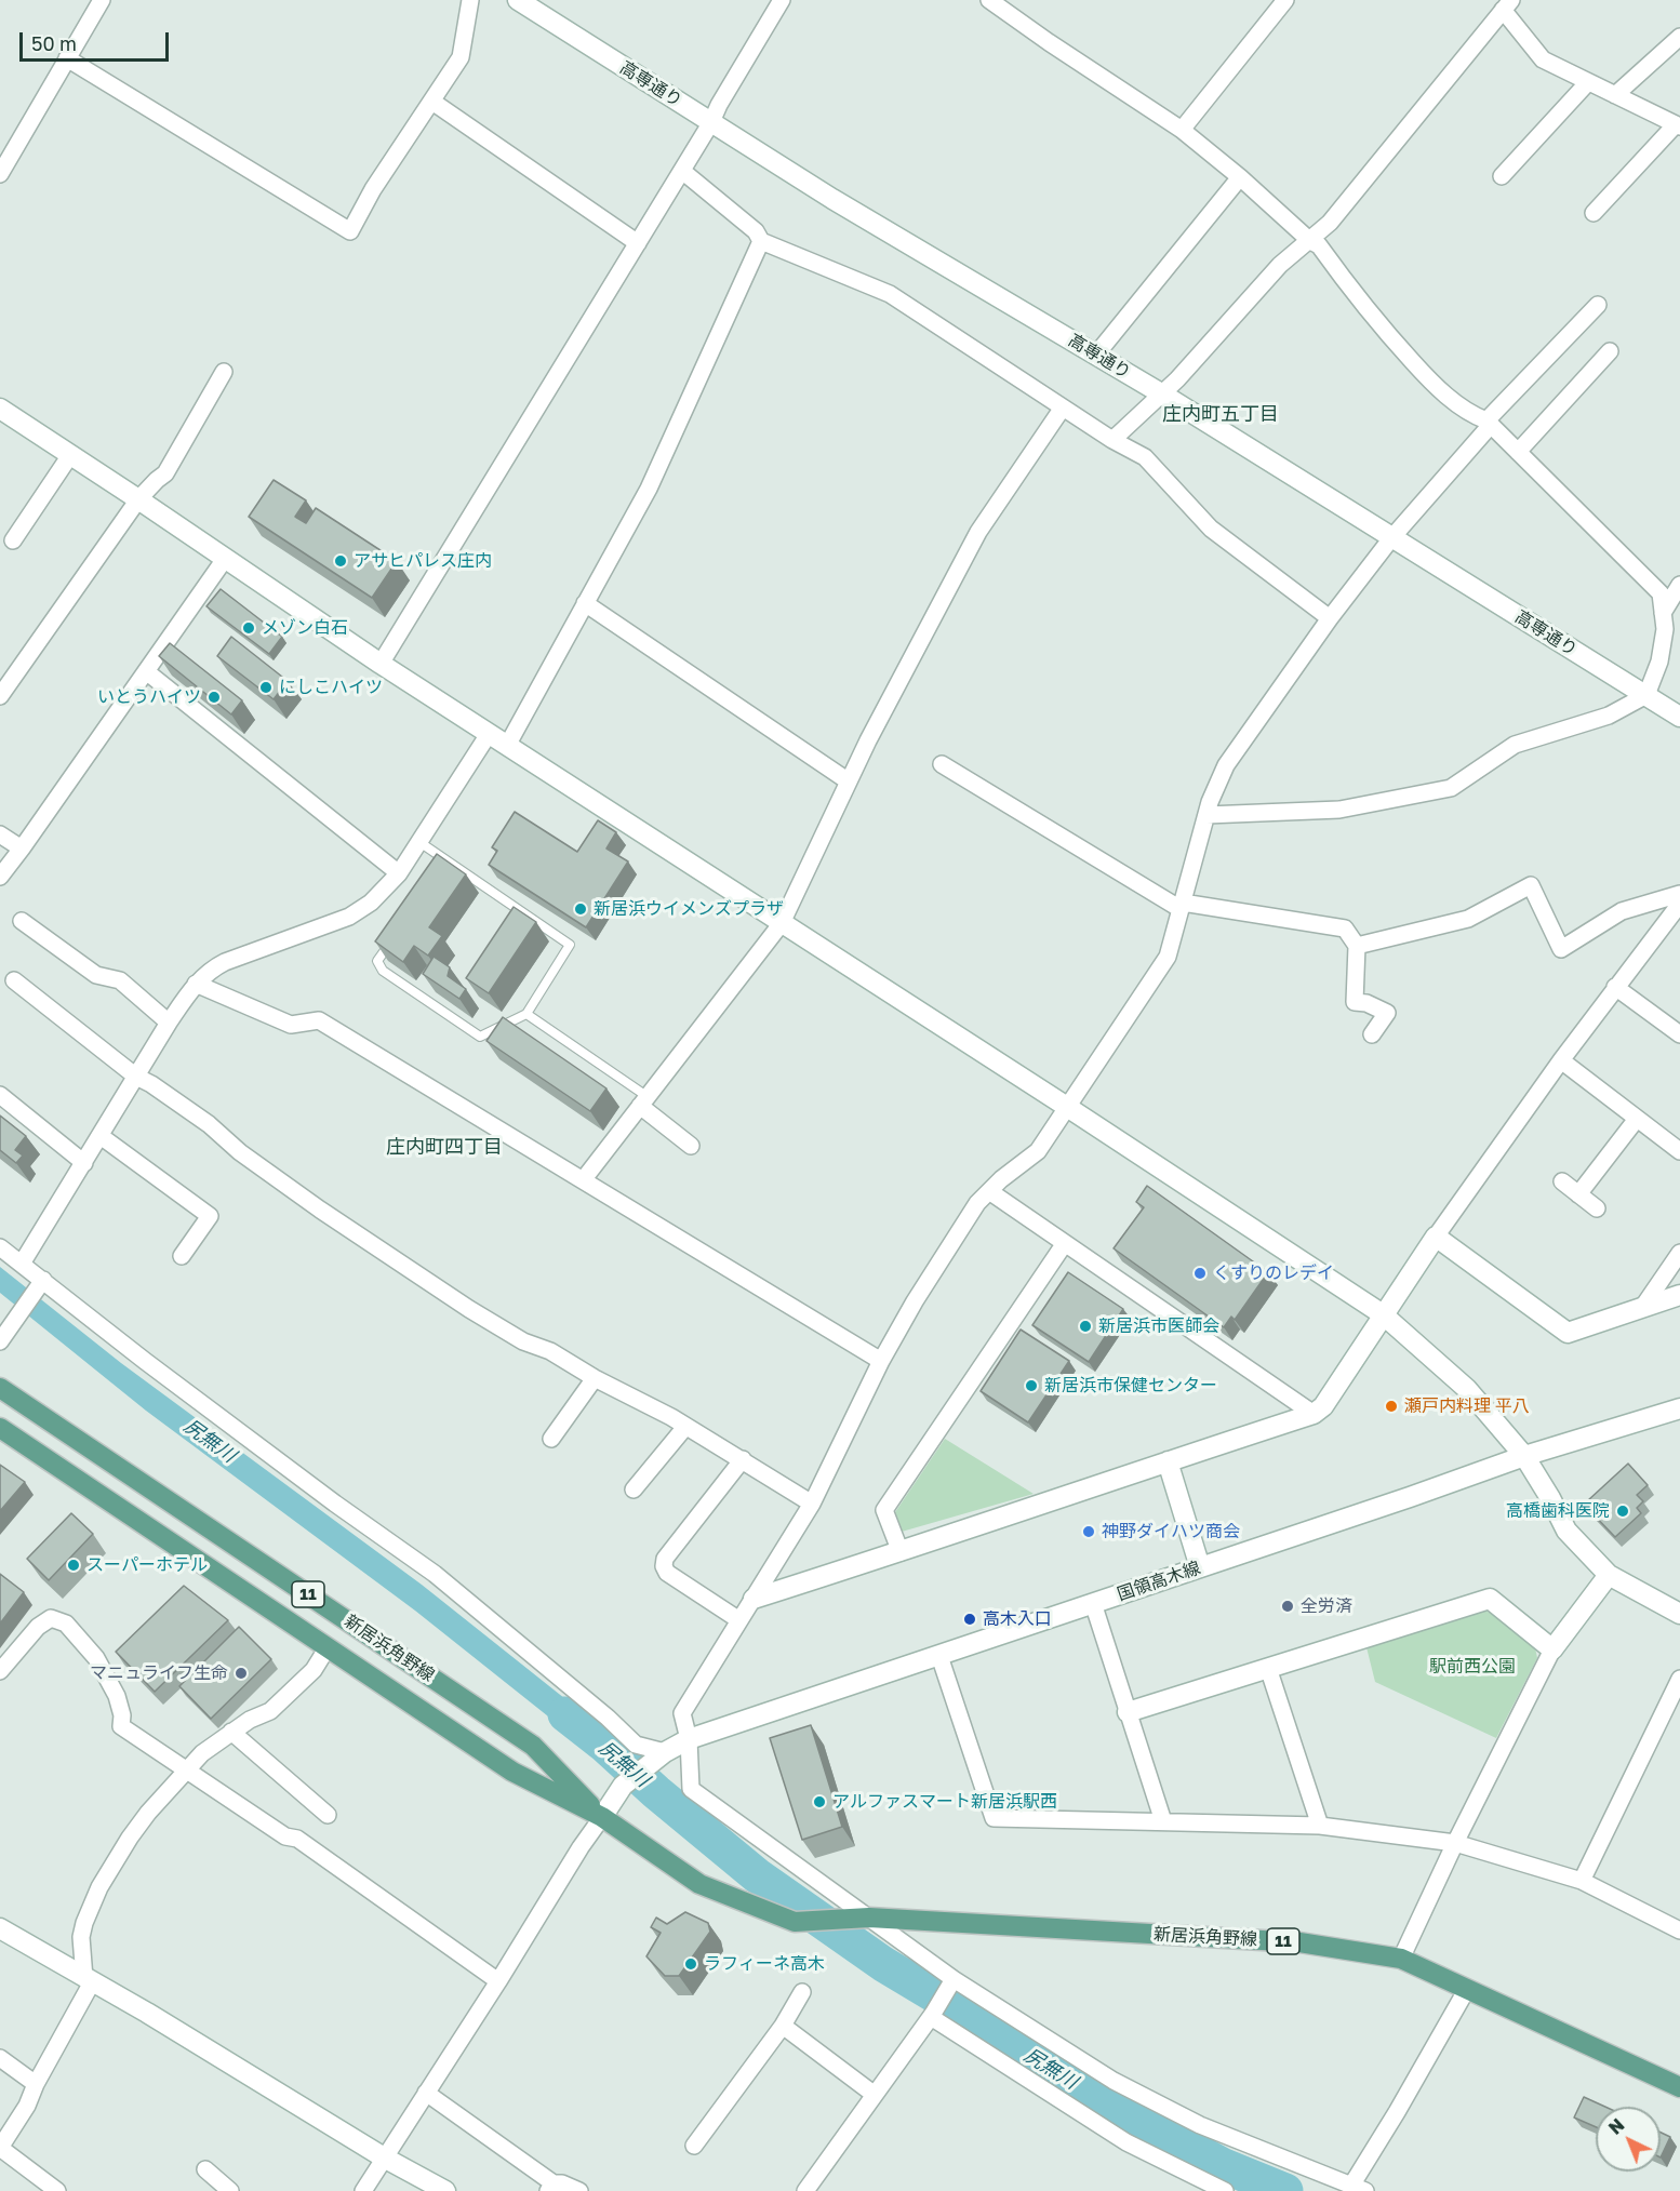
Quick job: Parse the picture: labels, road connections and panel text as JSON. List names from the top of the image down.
{
  "streets": {
    "main road": ["11", "新居浜角野線"],
    "street": ["高専通り", "国領高木線"]
  },
  "crossings": [
    ["国領高木線", "新居浜角野線"]
  ],
  "districts": ["庄内町五丁目", "庄内町四丁目"],
  "water": ["尻無川"],
  "parks": ["駅前西公園"],
  "places": [
    "アサヒパレス庄内",
    "メゾン白石",
    "にしこハイツ",
    "いとうハイツ",
    "新居浜ウイメンズプラザ",
    "くすりのレデイ",
    "新居浜市医師会",
    "新居浜市保健センター",
    "瀬戸内料理 平八",
    "高橋歯科医院",
    "神野ダイハツ商会",
    "スーパーホテル",
    "全労済",
    "高木入口",
    "マニュライフ生命",
    "アルファスマート新居浜駅西",
    "ラフィーネ高木"
  ],
  "scale_bar": "50 m",
  "north": "top left"
}
